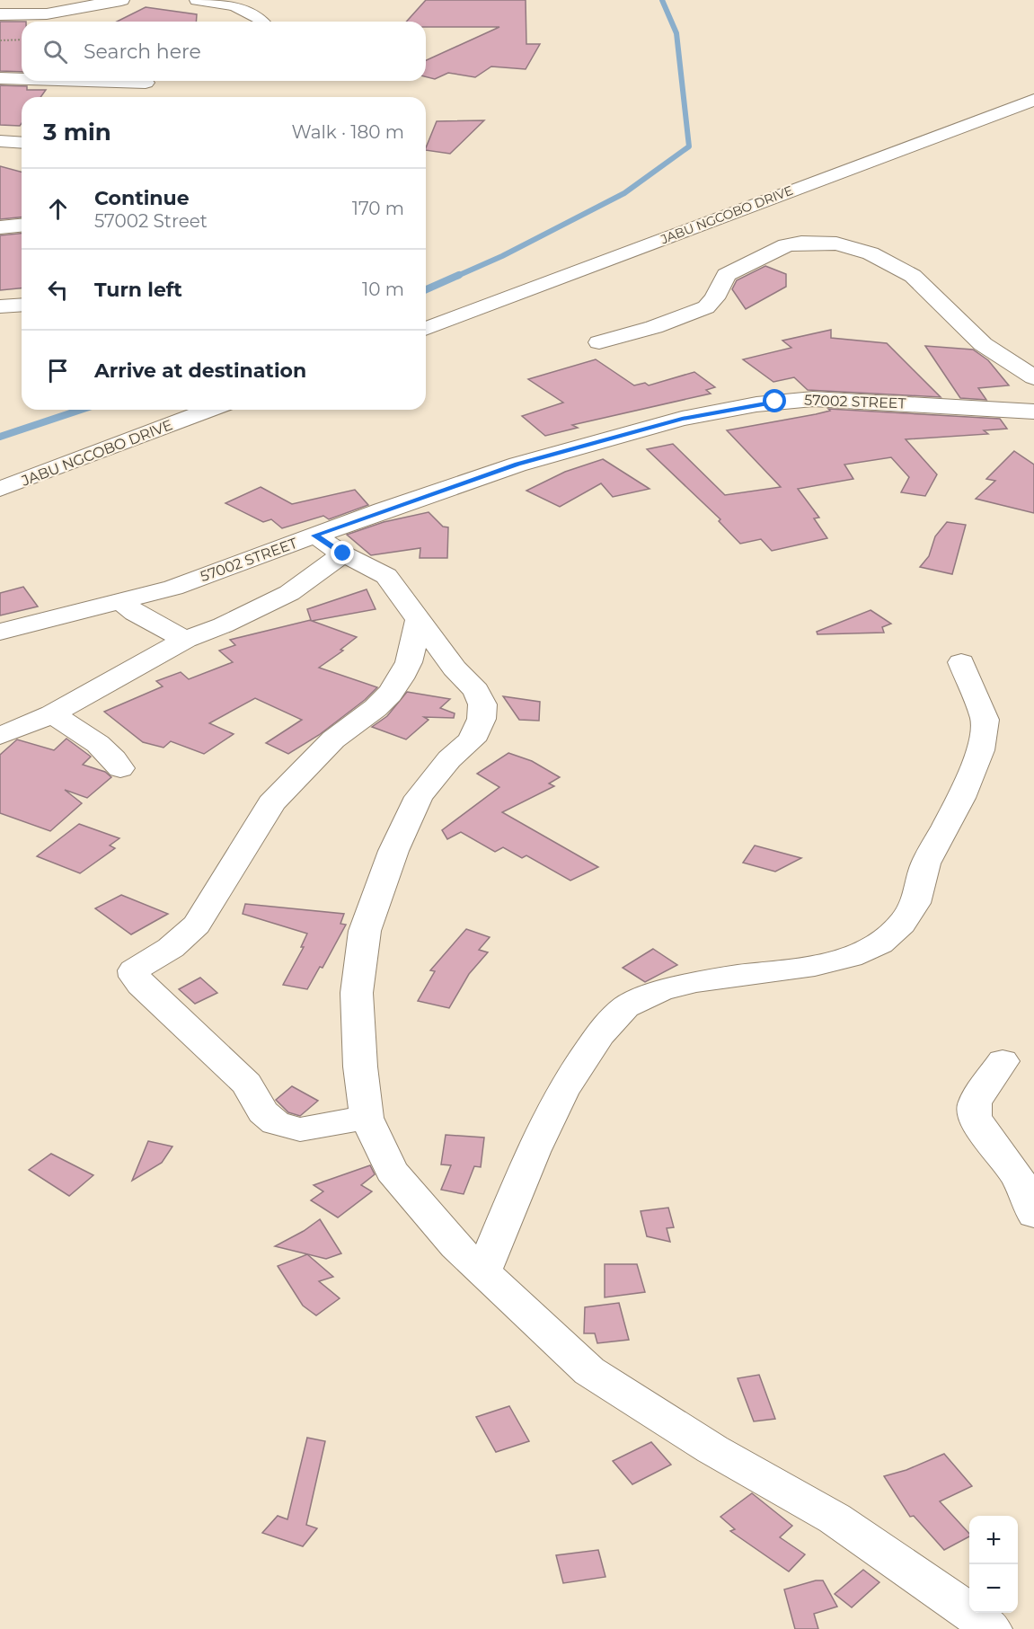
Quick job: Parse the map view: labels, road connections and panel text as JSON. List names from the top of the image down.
{
  "streets": {
    "street": ["JABU NGCOBO DRIVE", "57002 STREET"]
  },
  "page": {
    "search": "Search here",
    "heading": ["3 min", "Walk · 180 m"],
    "list": [
      ["Continue", "57002 Street", "170 m"],
      ["Turn left", "10 m"],
      "Arrive at destination"
    ],
    "map_buttons": ["+", "−"]
  }
}
